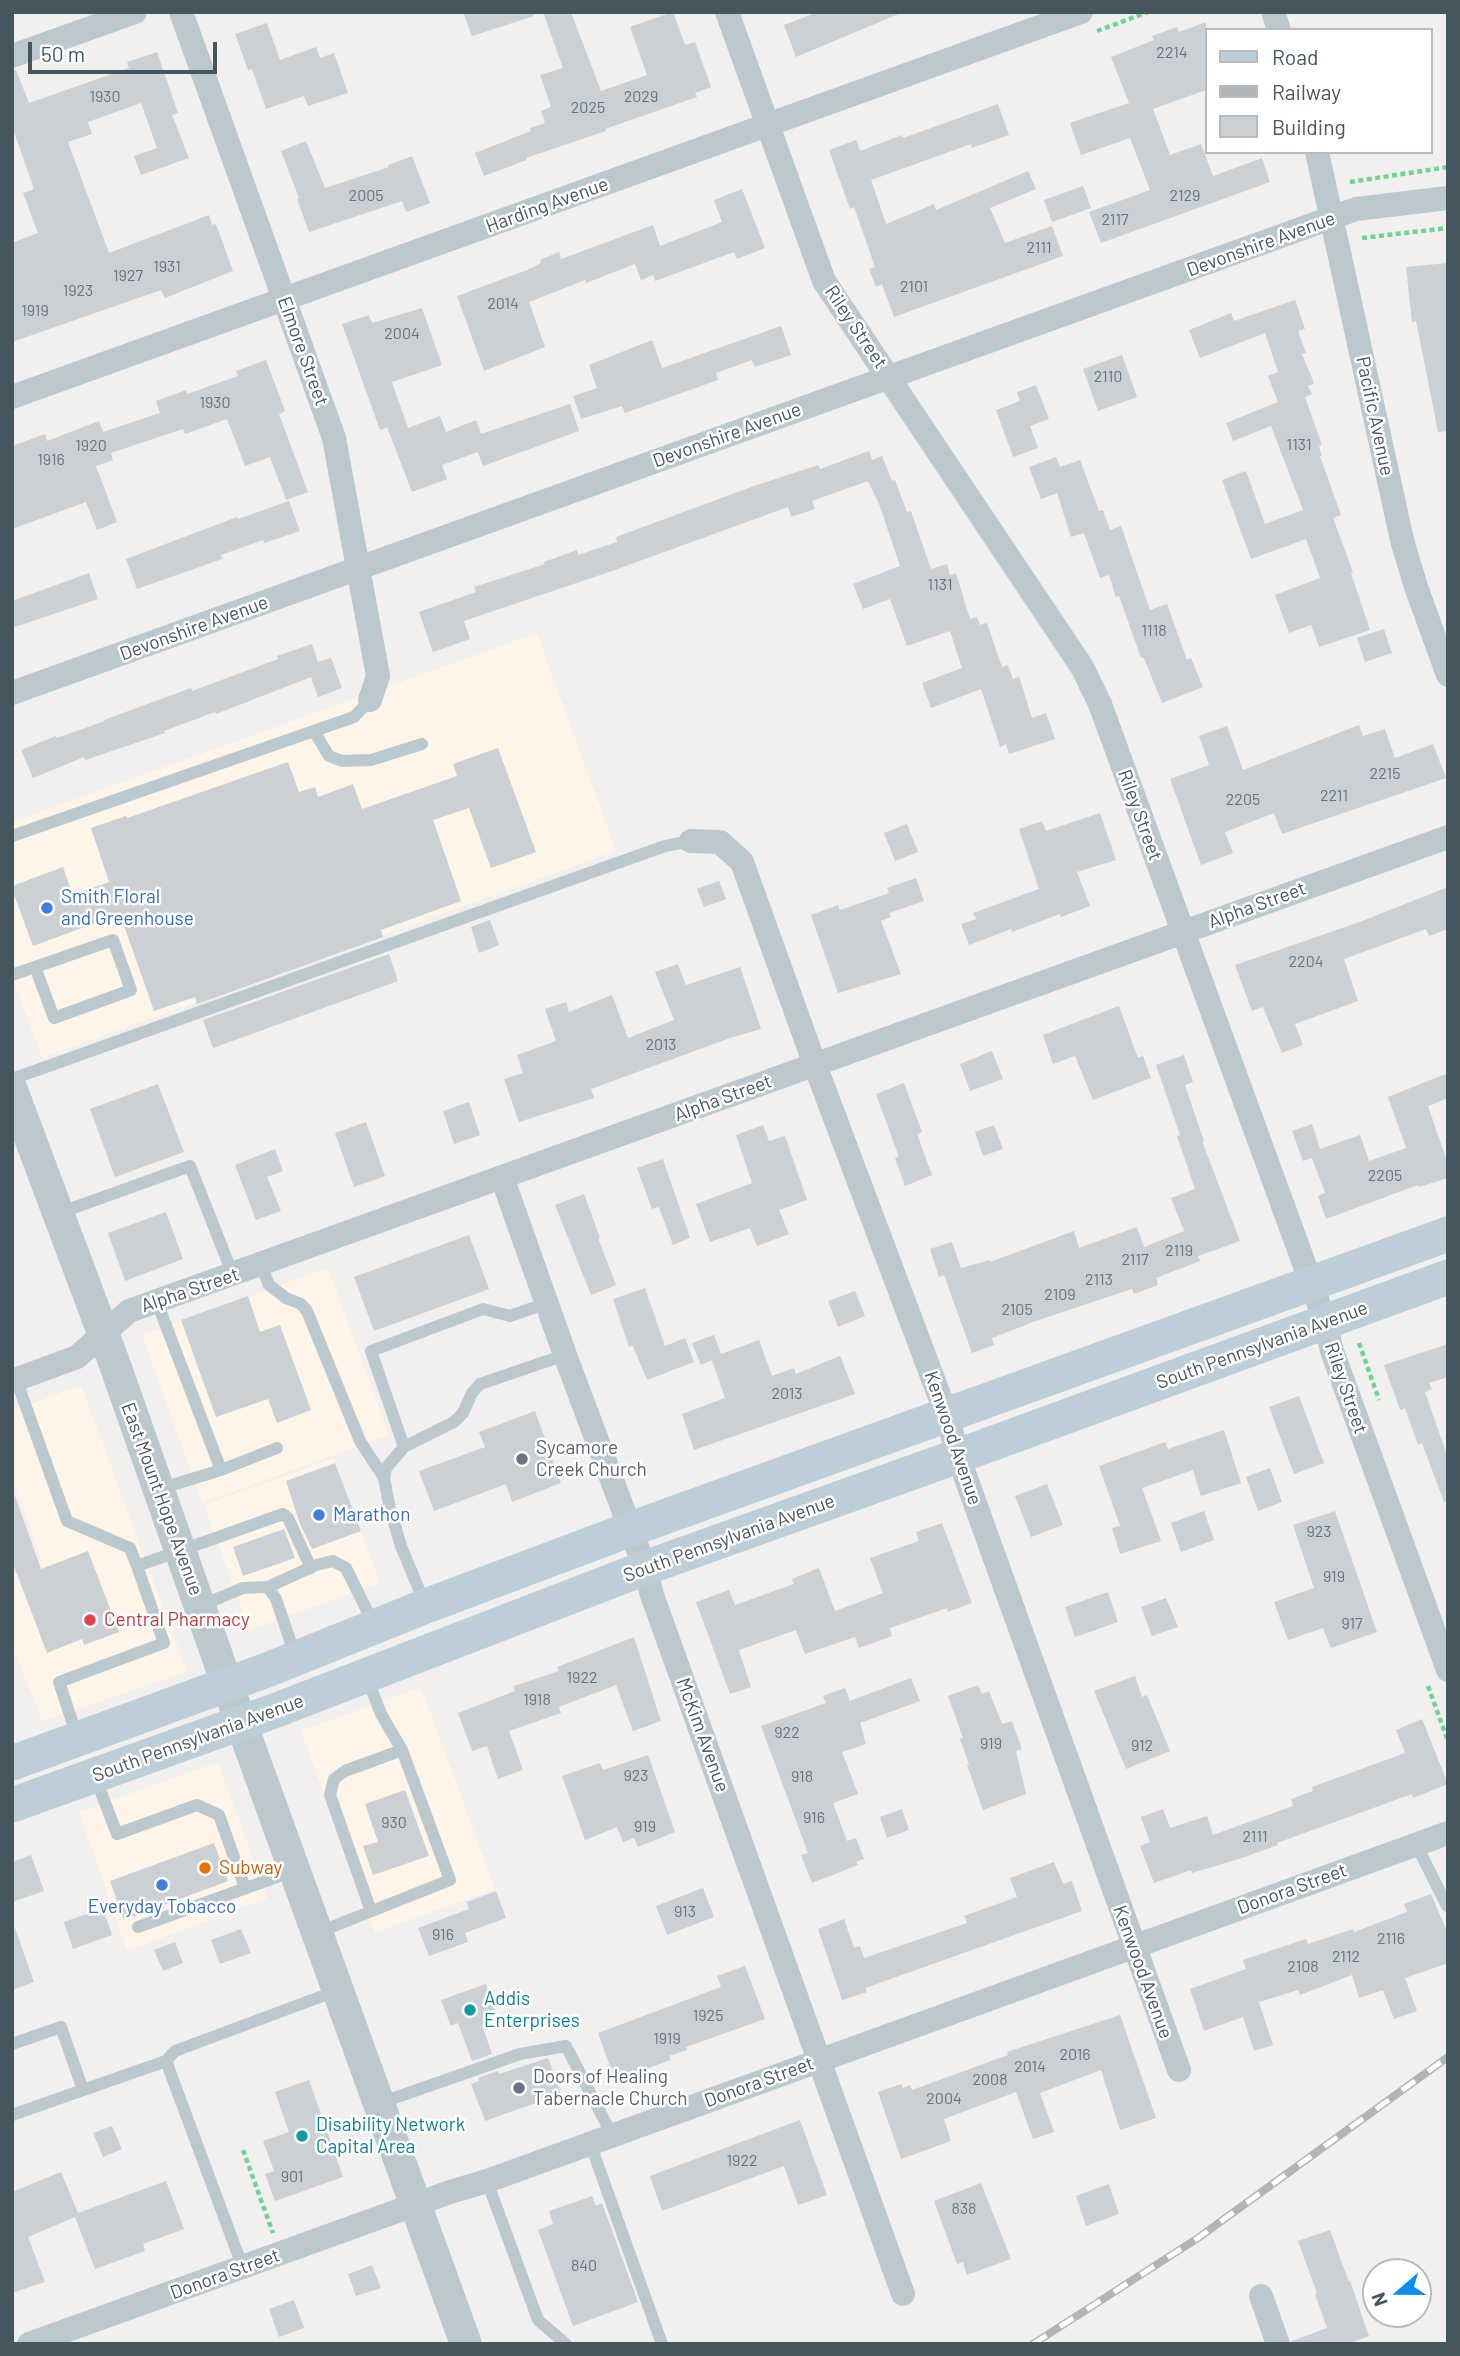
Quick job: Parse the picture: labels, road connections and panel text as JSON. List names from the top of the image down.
{
  "streets": {
    "main road": ["South Pennsylvania Avenue"],
    "street": [
      "Harding Avenue",
      "Devonshire Avenue",
      "Riley Street",
      "Elmore Street",
      "Pacific Avenue",
      "Alpha Street",
      "Kenwood Avenue",
      "East Mount Hope Avenue",
      "McKim Avenue",
      "Donora Street"
    ]
  },
  "crossings": [
    ["Harding Avenue", "Riley Street"],
    ["Harding Avenue", "Elmore Street"],
    ["Devonshire Avenue", "Riley Street"],
    ["Devonshire Avenue", "Elmore Street"],
    ["Devonshire Avenue", "Pacific Avenue"],
    ["Riley Street", "Alpha Street"],
    ["Riley Street", "South Pennsylvania Avenue"],
    ["Alpha Street", "Kenwood Avenue"],
    ["Alpha Street", "East Mount Hope Avenue"],
    ["Alpha Street", "McKim Avenue"],
    ["South Pennsylvania Avenue", "Kenwood Avenue"],
    ["South Pennsylvania Avenue", "East Mount Hope Avenue"],
    ["South Pennsylvania Avenue", "McKim Avenue"],
    ["Kenwood Avenue", "Donora Street"],
    ["East Mount Hope Avenue", "Donora Street"],
    ["McKim Avenue", "Donora Street"]
  ],
  "places": [
    "Smith Floral and Greenhouse",
    "Sycamore Creek Church",
    "Marathon",
    "Central Pharmacy",
    "Subway",
    "Everyday Tobacco",
    "Addis Enterprises",
    "Doors of Healing Tabernacle Church",
    "Disability Network Capital Area"
  ],
  "house_numbers": [
    "2214",
    "1930",
    "2029",
    "2025",
    "2005",
    "2129",
    "2117",
    "2111",
    "1931",
    "1927",
    "2101",
    "1923",
    "2014",
    "1919",
    "2004",
    "2110",
    "1930",
    "1131",
    "1920",
    "1916",
    "1131",
    "1118",
    "2215",
    "2211",
    "2205",
    "2204",
    "2013",
    "2205",
    "2119",
    "2117",
    "2113",
    "2109",
    "2105",
    "2013",
    "923",
    "919",
    "917",
    "1922",
    "1918",
    "922",
    "919",
    "912",
    "923",
    "918",
    "916",
    "930",
    "919",
    "2111",
    "913",
    "916",
    "2116",
    "2112",
    "2108",
    "1925",
    "1919",
    "2016",
    "2014",
    "2008",
    "2004",
    "1922",
    "901",
    "838",
    "840"
  ],
  "legend": ["Road", "Railway", "Building"],
  "scale_bar": "50 m",
  "north": "left"
}
